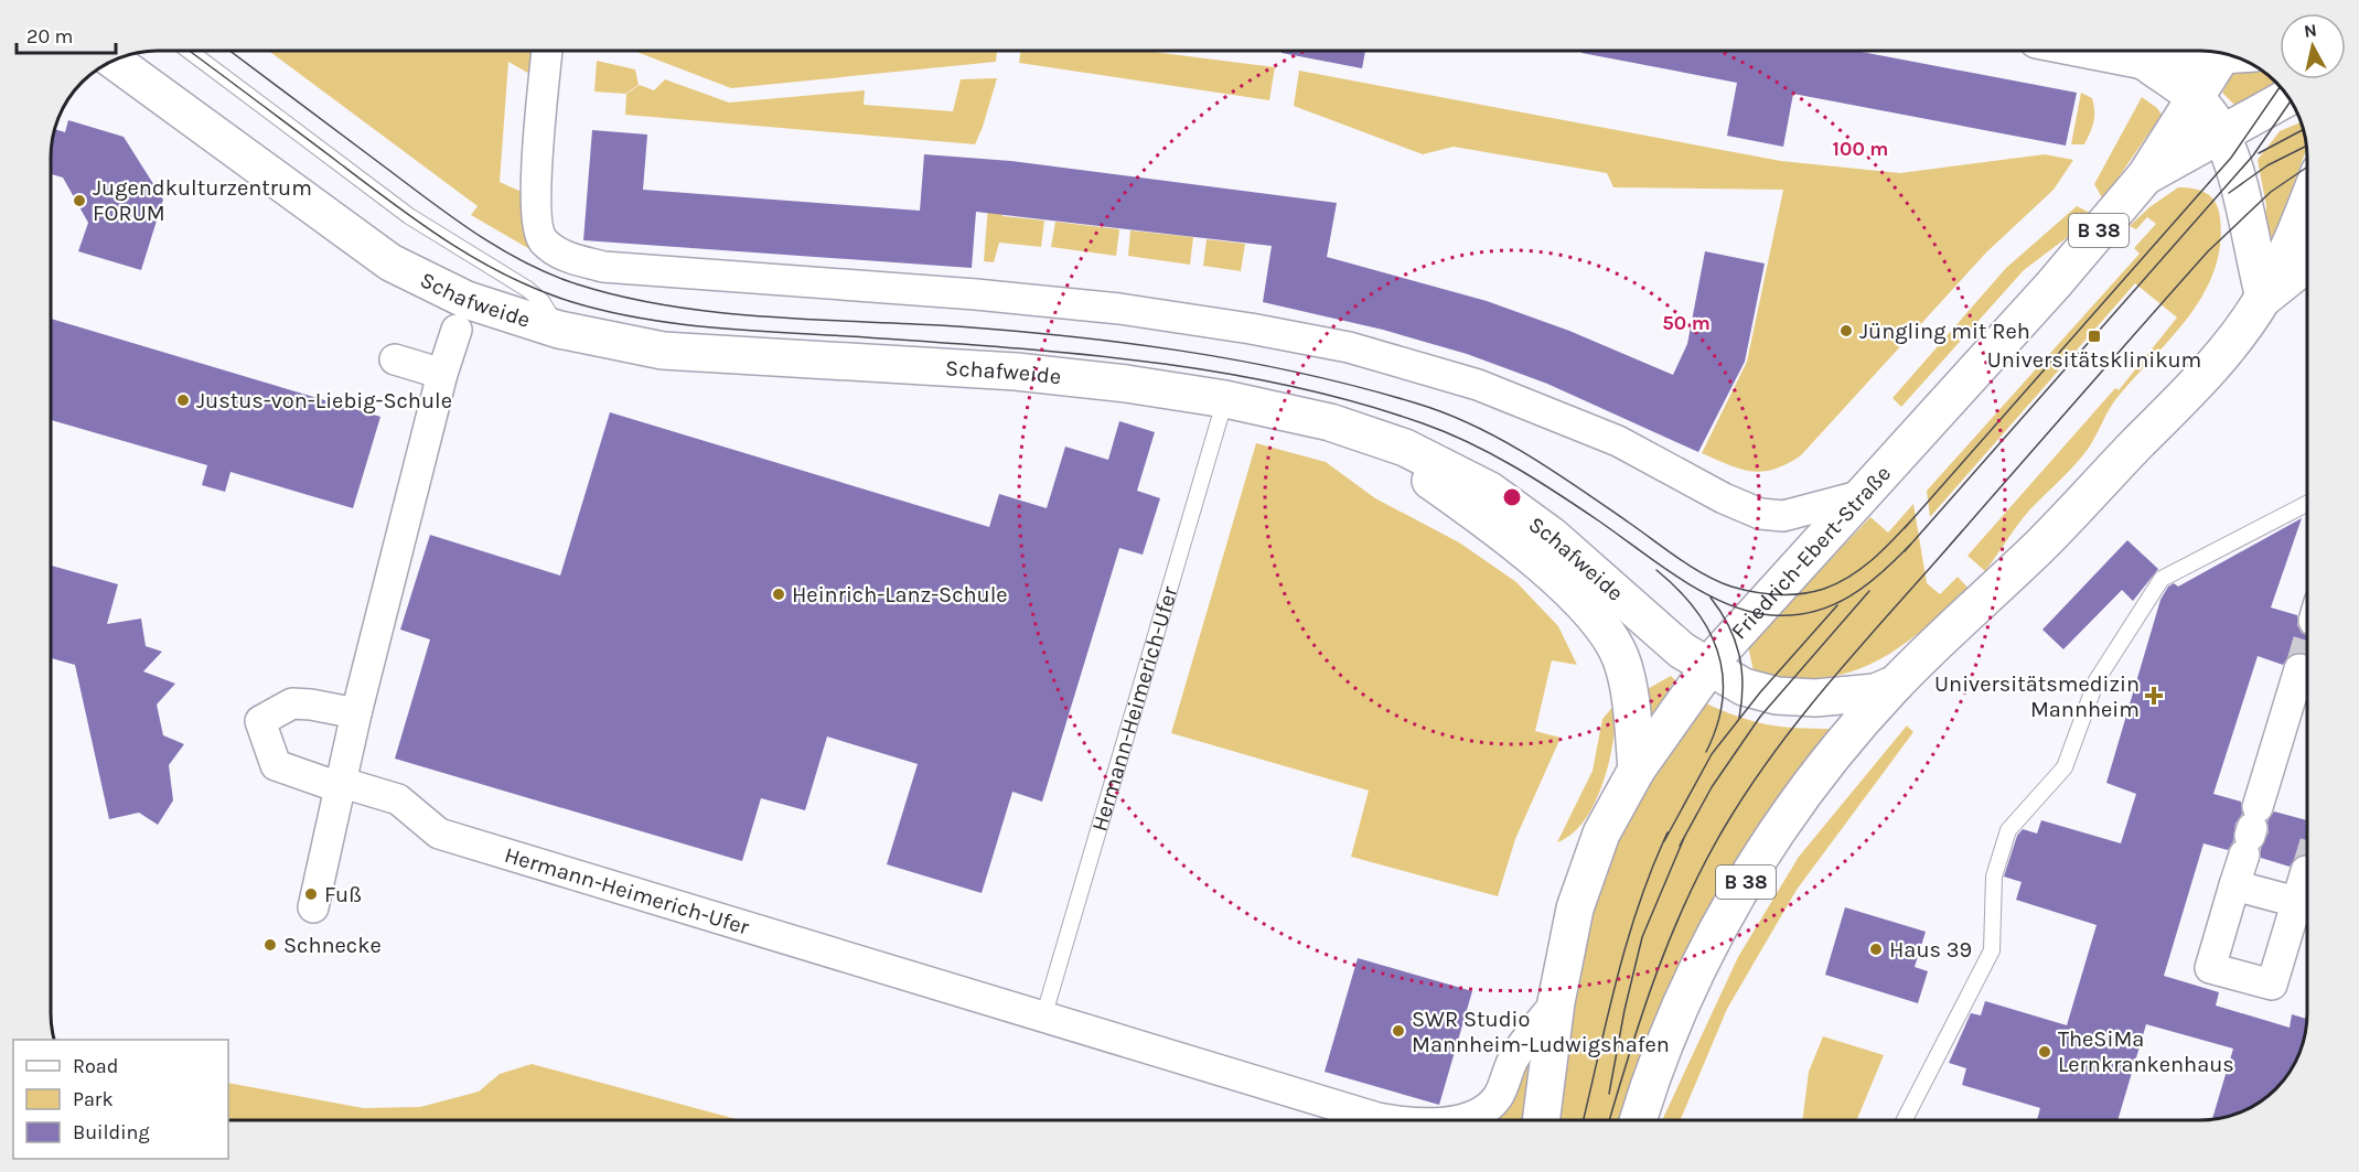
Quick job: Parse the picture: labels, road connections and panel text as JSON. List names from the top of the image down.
{
  "streets": {
    "main road": ["B 38", "Schafweide", "Friedrich-Ebert-Straße"],
    "street": ["Hermann-Heimerich-Ufer"]
  },
  "crossings": [
    ["B 38", "Schafweide"],
    ["Schafweide", "Friedrich-Ebert-Straße"],
    ["Schafweide", "Hermann-Heimerich-Ufer"],
    ["Friedrich-Ebert-Straße", "Hermann-Heimerich-Ufer"]
  ],
  "places": {
    "other": [
      "Jugendkulturzentrum FORUM",
      "Jüngling mit Reh",
      "Justus-von-Liebig-Schule",
      "Heinrich-Lanz-Schule",
      "Fuß",
      "Schnecke",
      "Haus 39",
      "SWR Studio Mannheim-Ludwigshafen",
      "TheSiMa Lernkrankenhaus"
    ],
    "transit": ["Universitätsklinikum"],
    "health": ["Universitätsmedizin Mannheim"]
  },
  "legend": ["Road", "Park", "Building"],
  "scale_bar": "20 m",
  "north": "top",
  "rings": ["100 m", "50 m"]
}
